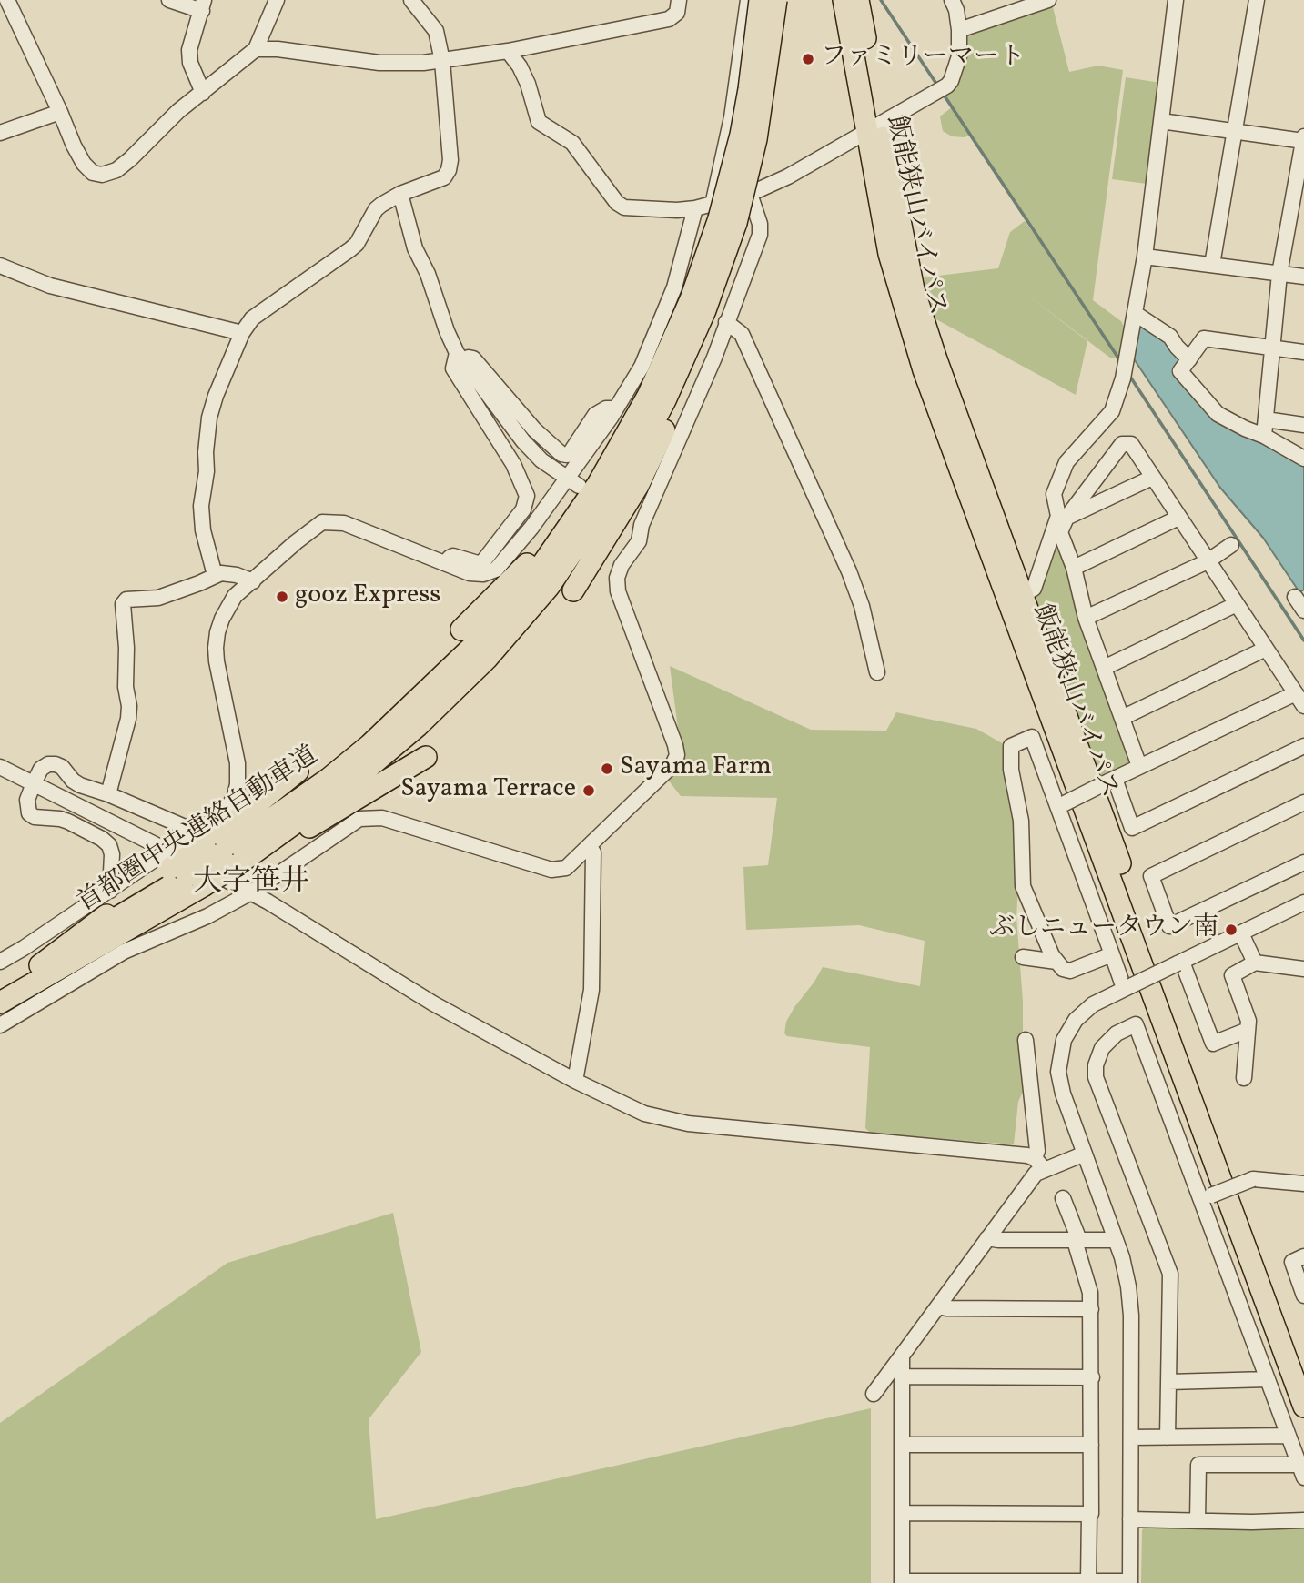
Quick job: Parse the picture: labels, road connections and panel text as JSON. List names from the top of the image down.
{
  "streets": {
    "highway": ["飯能狭山バイパス", "首都圏中央連絡自動車道"]
  },
  "districts": ["大字笹井"],
  "places": [
    "ファミリーマート",
    "gooz Express",
    "Sayama Farm",
    "Sayama Terrace",
    "ぶしニュータウン南"
  ]
}
